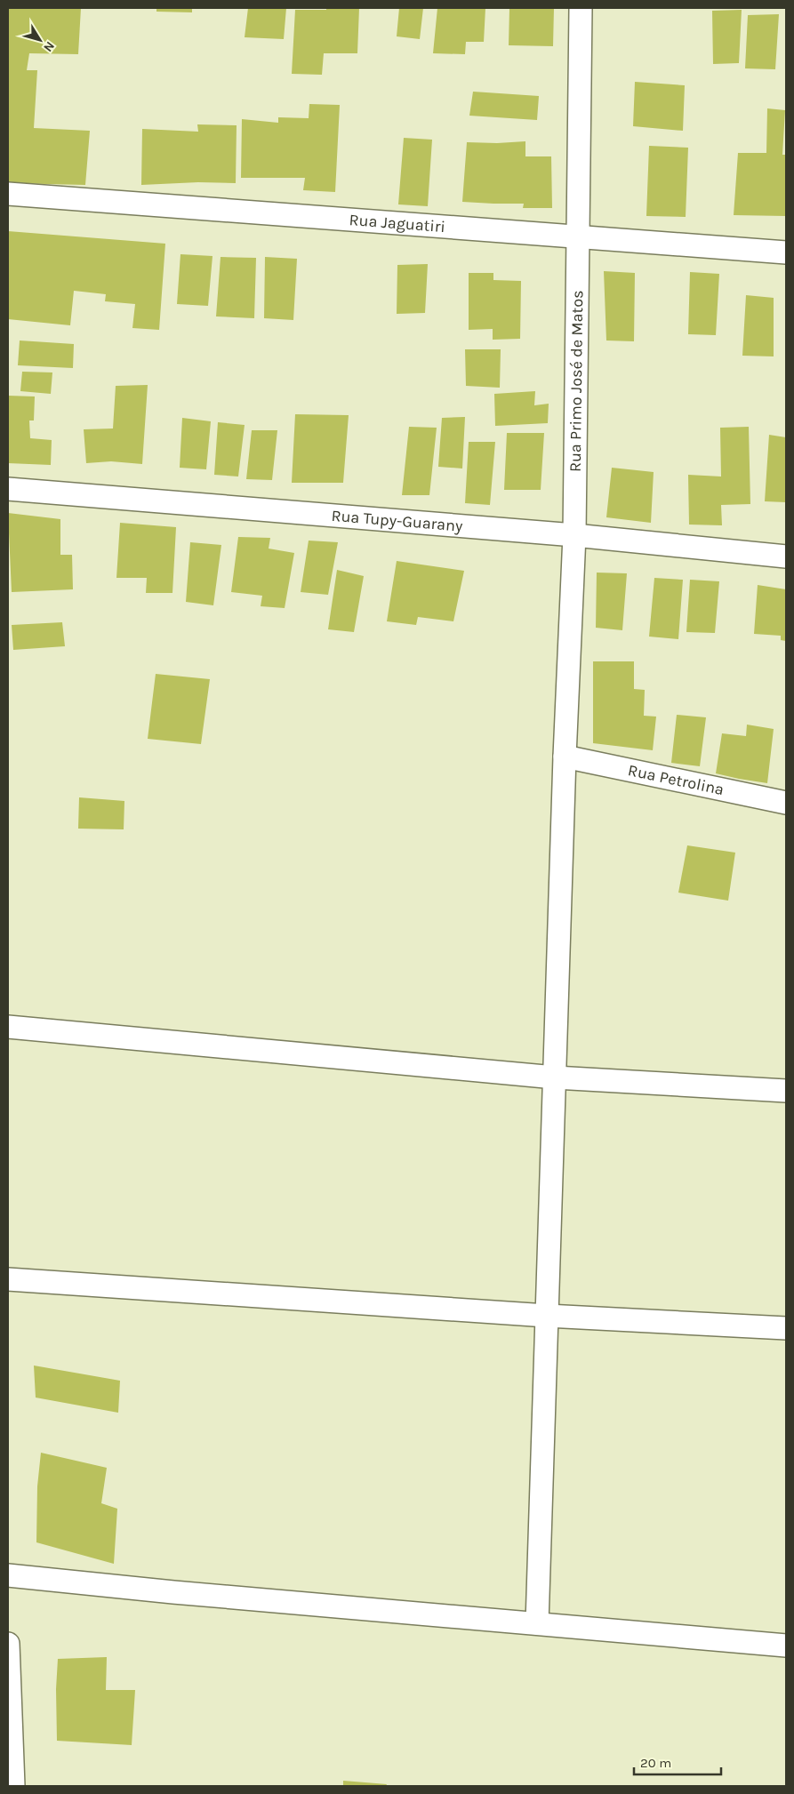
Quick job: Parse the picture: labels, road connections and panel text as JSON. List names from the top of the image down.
{
  "streets": {
    "street": [
      "Rua Jaguatiri",
      "Rua Primo José de Matos",
      "Rua Tupy-Guarany",
      "Rua Petrolina"
    ]
  },
  "crossings": [
    ["Rua Jaguatiri", "Rua Primo José de Matos"],
    ["Rua Primo José de Matos", "Rua Tupy-Guarany"],
    ["Rua Primo José de Matos", "Rua Petrolina"]
  ],
  "scale_bar": "20 m",
  "north": "bottom right"
}
